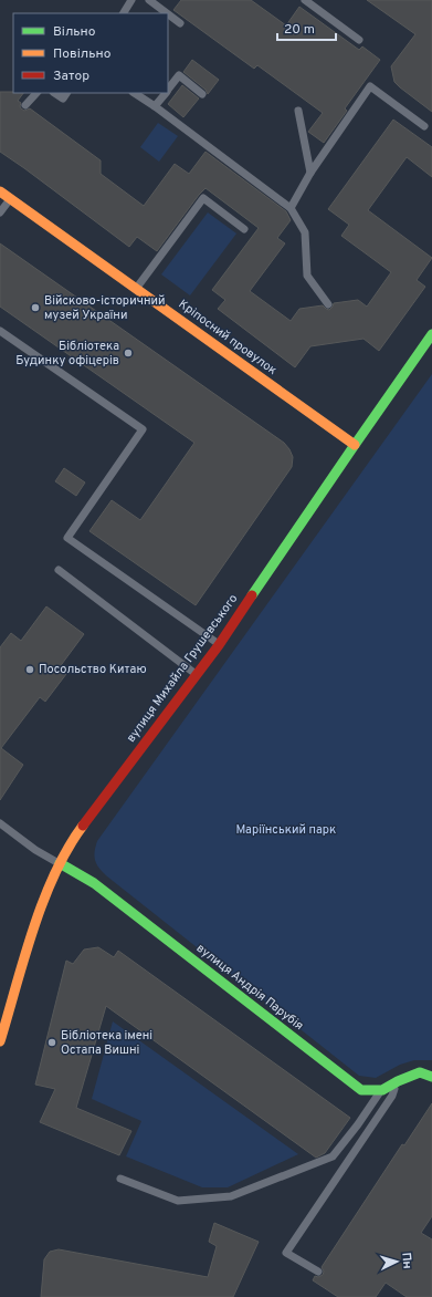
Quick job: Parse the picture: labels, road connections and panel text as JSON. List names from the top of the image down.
{
  "streets": {
    "street": ["Кріпосний провулок", "вулиця Михайла Грушевського", "вулиця Андрія Парубія"]
  },
  "crossings": [
    ["Кріпосний провулок", "вулиця Михайла Грушевського"],
    ["вулиця Михайла Грушевського", "вулиця Андрія Парубія"]
  ],
  "parks": ["Маріїнський парк"],
  "places": [
    "Війсково-історичний музей України",
    "Бібліотека Будинку офіцерів",
    "Посольство Китаю",
    "Бібліотека імені Остапа Вишні"
  ],
  "legend": ["Вільно", "Повільно", "Затор"],
  "scale_bar": "20 m",
  "north": "right"
}
